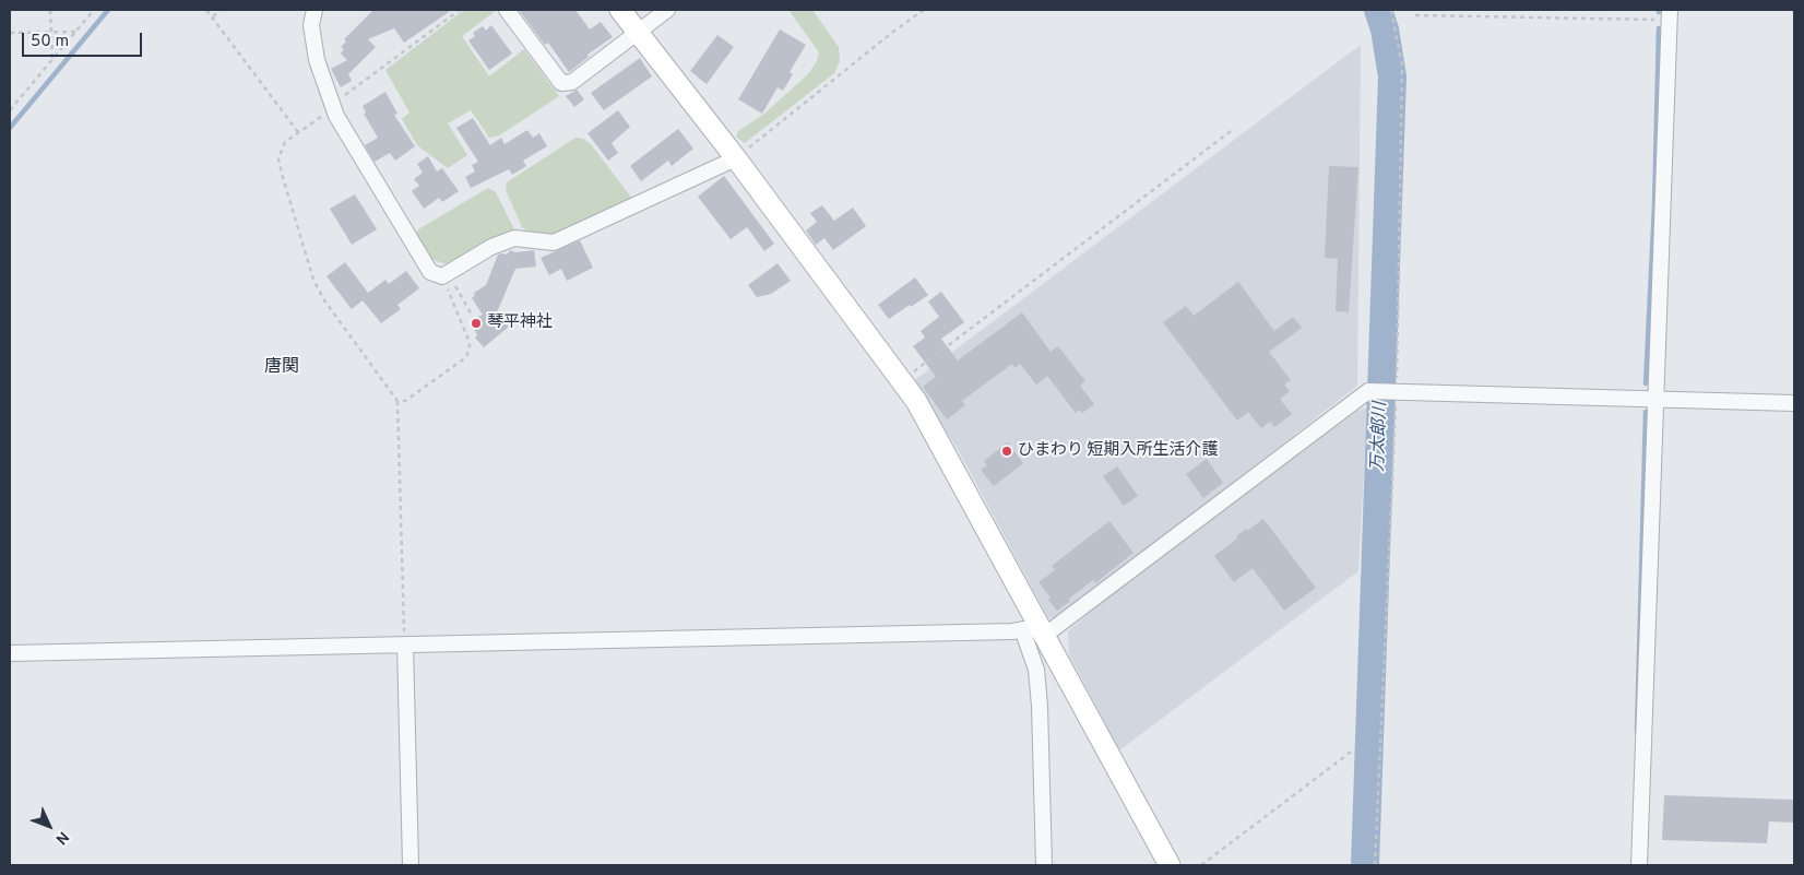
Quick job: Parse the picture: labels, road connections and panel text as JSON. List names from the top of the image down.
{
  "districts": ["唐関"],
  "water": ["万太郎川"],
  "places": ["琴平神社", "ひまわり 短期入所生活介護"],
  "scale_bar": "50 m",
  "north": "bottom right"
}
